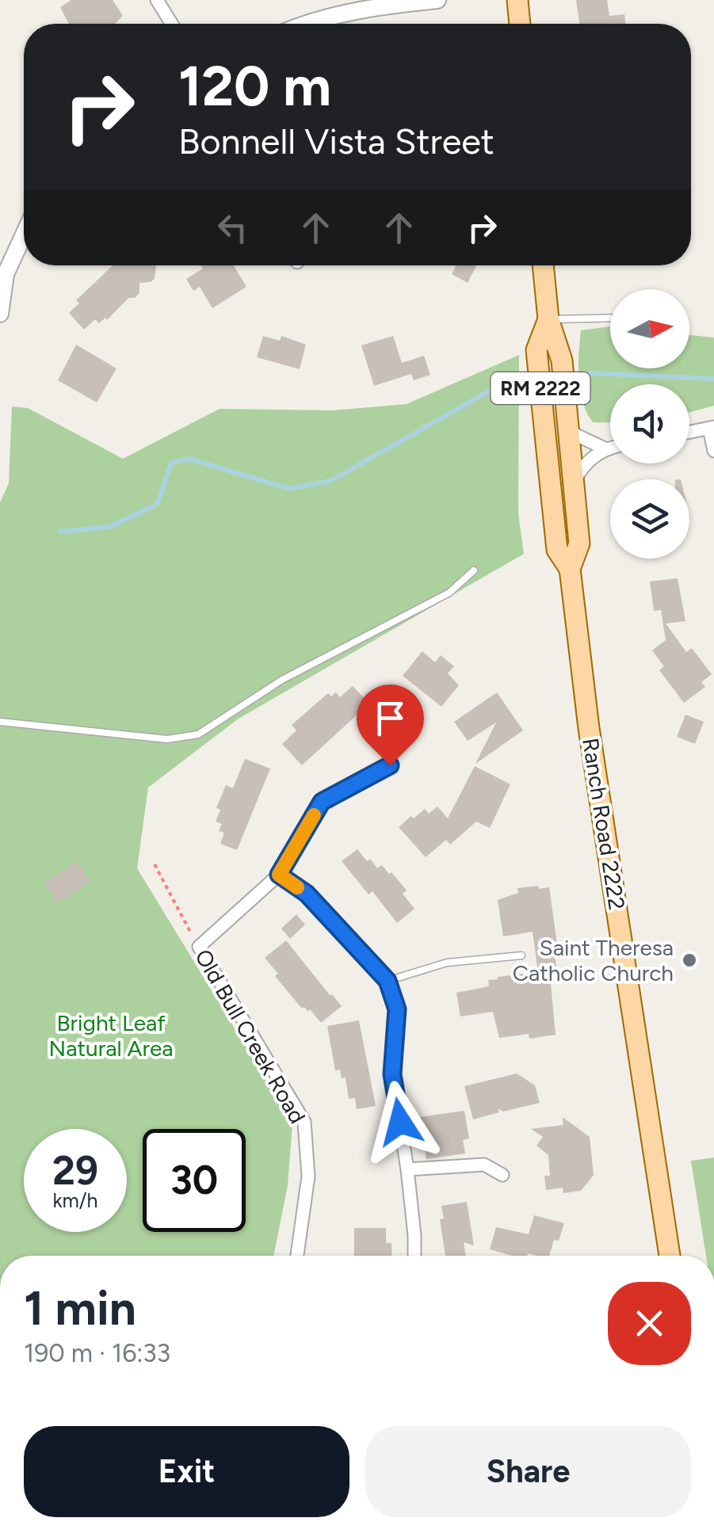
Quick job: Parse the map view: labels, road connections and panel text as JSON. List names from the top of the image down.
{
  "streets": {
    "main road": ["RM 2222", "Ranch Road 2222"],
    "street": ["Old Bull Creek Road"]
  },
  "parks": ["Bright Leaf Natural Area"],
  "places": ["Saint Theresa Catholic Church"],
  "north": "right",
  "page": {
    "turn": ["120 m", "Bonnell Vista Street"],
    "speed": "29 km/h",
    "limit": "30",
    "heading": ["1 min", "190 m · 16:33"],
    "buttons": ["Exit", "Share"]
  }
}
